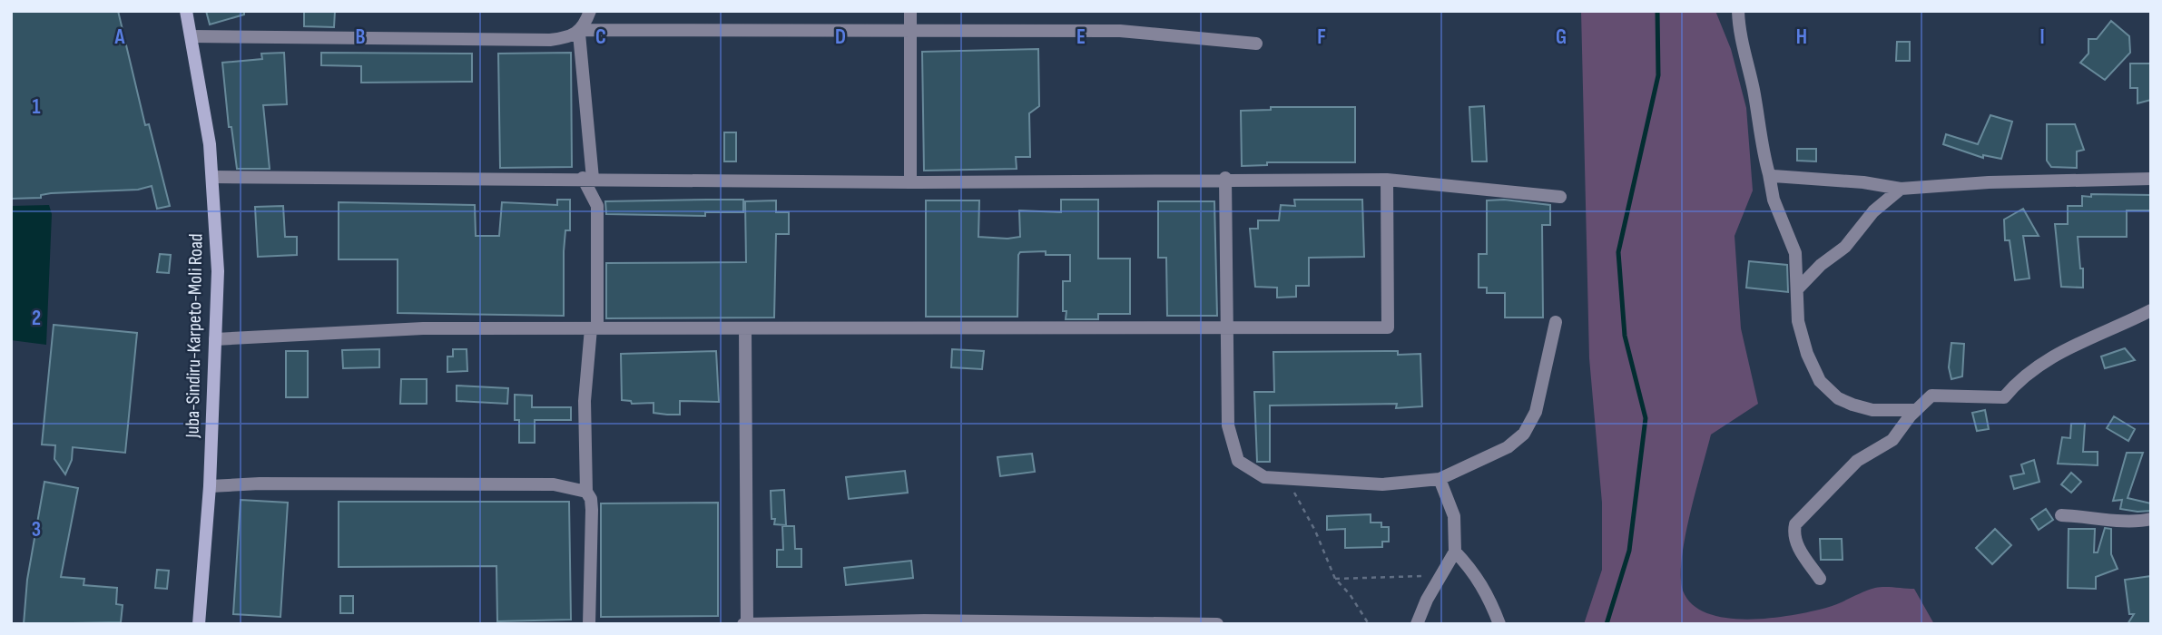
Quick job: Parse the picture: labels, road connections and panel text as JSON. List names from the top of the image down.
{
  "streets": {
    "main road": ["Juba-Sindiru-Karpeto-Moli Road"]
  },
  "grid": {
    "columns": [
      "A",
      "B",
      "C",
      "D",
      "E",
      "F",
      "G",
      "H",
      "I"
    ],
    "rows": ["1", "2", "3"]
  }
}
